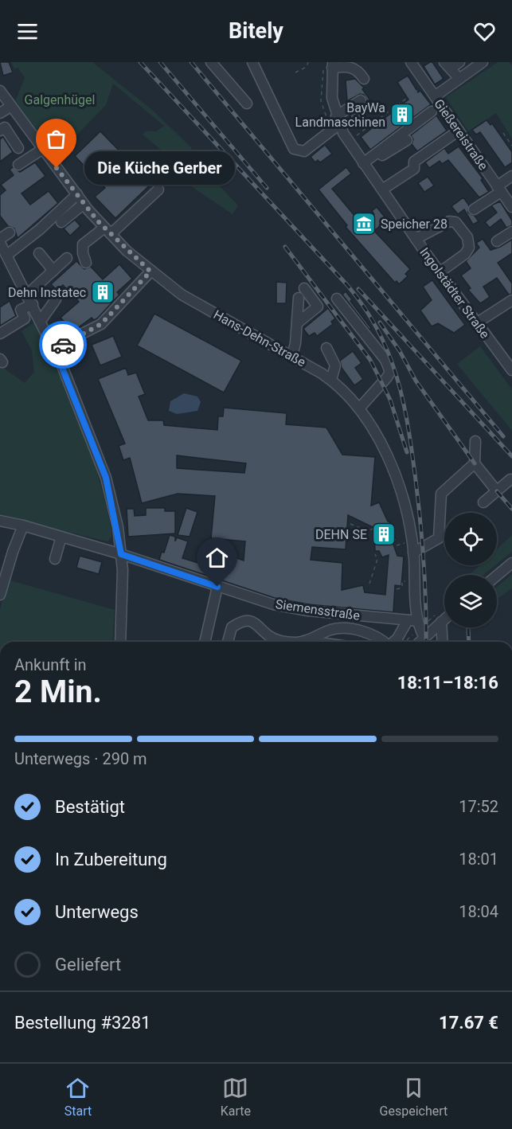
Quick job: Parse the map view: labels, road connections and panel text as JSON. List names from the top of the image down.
{
  "streets": {
    "street": [
      "Gießereistraße",
      "Ingolstädter Straße",
      "Hans-Dehn-Straße",
      "Siemensstraße"
    ]
  },
  "crossings": [
    ["Hans-Dehn-Straße", "Siemensstraße"]
  ],
  "parks": ["Galgenhügel"],
  "places": {
    "building": ["BayWa Landmaschinen", "Dehn Instatec", "DEHN SE"],
    "other": ["Die Küche Gerber"],
    "museum": ["Speicher 28"]
  },
  "page": {
    "header": "Bitely",
    "bubble": "Die Küche Gerber",
    "heading": ["2 Min.", "Ankunft in", "18:11–18:16"],
    "panel": ["Bestellung #3281", "17.67 €"],
    "bar": "Unterwegs · 290 m",
    "list": [
      ["Bestätigt", "17:52"],
      ["In Zubereitung", "18:01"],
      ["Unterwegs", "18:04"],
      "Geliefert"
    ],
    "tabs": ["Start", "Karte", "Gespeichert"]
  }
}
